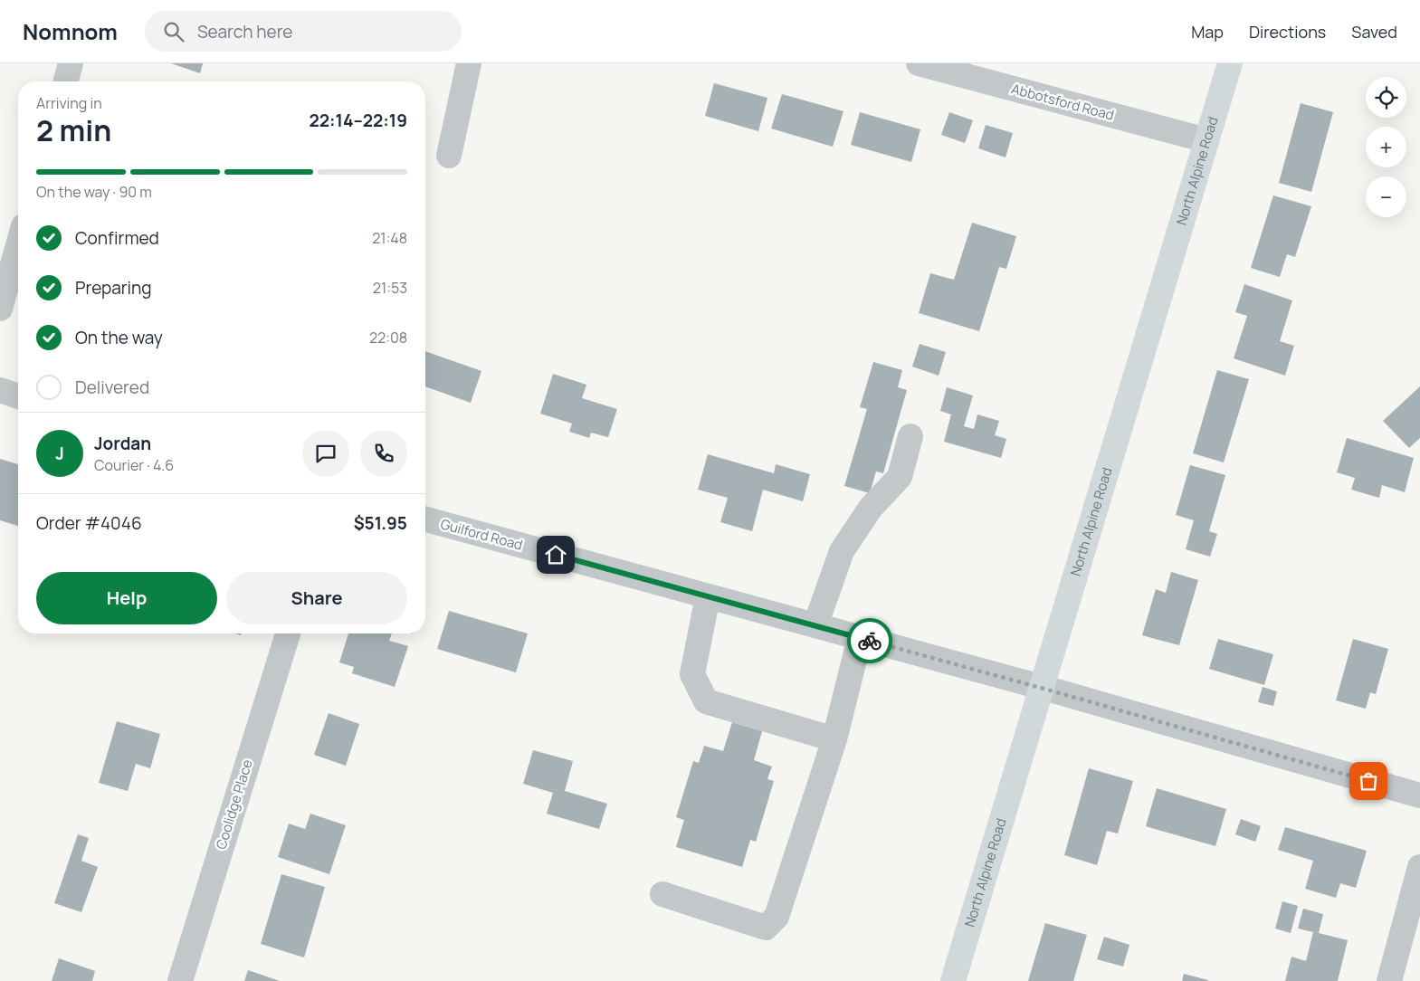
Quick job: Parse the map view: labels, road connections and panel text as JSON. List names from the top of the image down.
{
  "streets": {
    "main road": ["North Alpine Road"],
    "street": ["Abbotsford Road", "Guilford Road", "Coolidge Place"]
  },
  "crossings": [
    ["Abbotsford Road", "North Alpine Road"],
    ["North Alpine Road", "Guilford Road"]
  ],
  "page": {
    "header": "Nomnom",
    "search": "Search here",
    "nav": ["Map", "Directions", "Saved"],
    "map_buttons": ["+", "−"],
    "heading": ["2 min", "Arriving in", "22:14–22:19"],
    "panel": [
      "Jordan",
      "Courier · 4.6",
      "Order #4046",
      "$51.95"
    ],
    "bar": "On the way · 90 m",
    "list": [
      ["Confirmed", "21:48"],
      ["Preparing", "21:53"],
      ["On the way", "22:08"],
      "Delivered"
    ],
    "round": "J",
    "buttons": ["Help", "Share"]
  }
}
